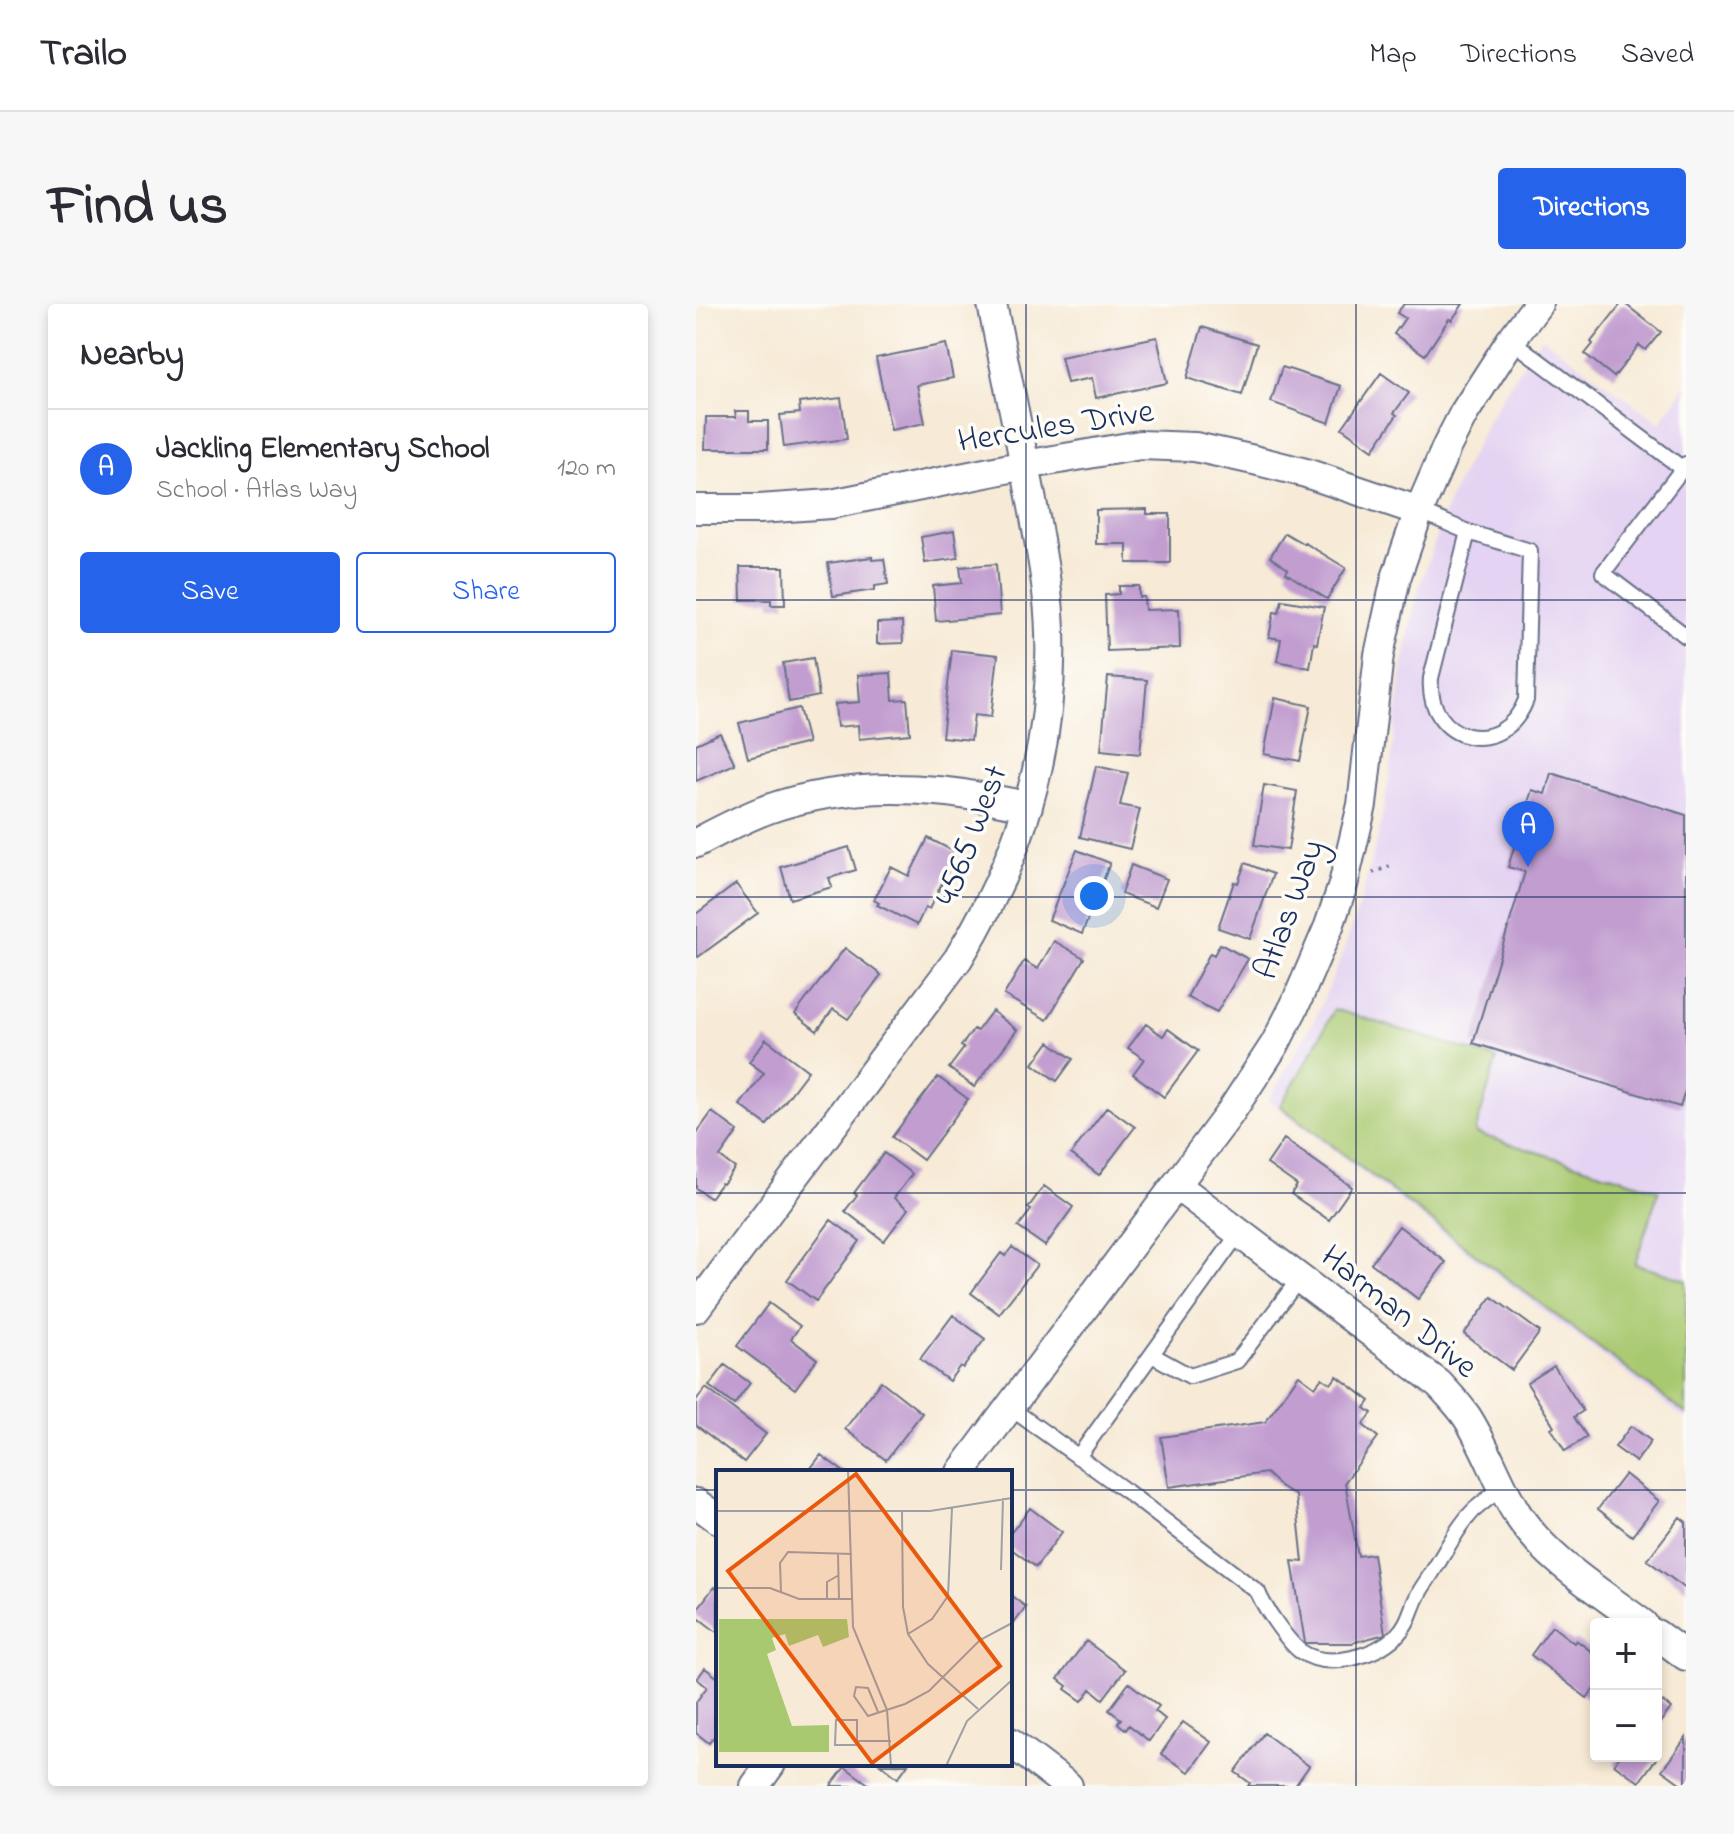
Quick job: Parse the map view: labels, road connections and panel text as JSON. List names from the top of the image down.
{
  "streets": {
    "street": [
      "Hercules Drive",
      "4565 West",
      "Atlas Way",
      "Harman Drive"
    ]
  },
  "crossings": [
    ["Hercules Drive", "4565 West"],
    ["Hercules Drive", "Atlas Way"],
    ["Atlas Way", "Harman Drive"]
  ],
  "page": {
    "header": "Trailo",
    "nav": ["Map", "Directions", "Saved"],
    "title": "Find us",
    "buttons": [
      "Directions",
      ["Save", "Share"]
    ],
    "heading": "Nearby",
    "list": [
      {
        "mark": "A",
        "name": "Jackling Elementary School",
        "note": "School · Atlas Way",
        "value": "120 m"
      }
    ],
    "pins": "A",
    "map_buttons": ["+", "−"]
  }
}
